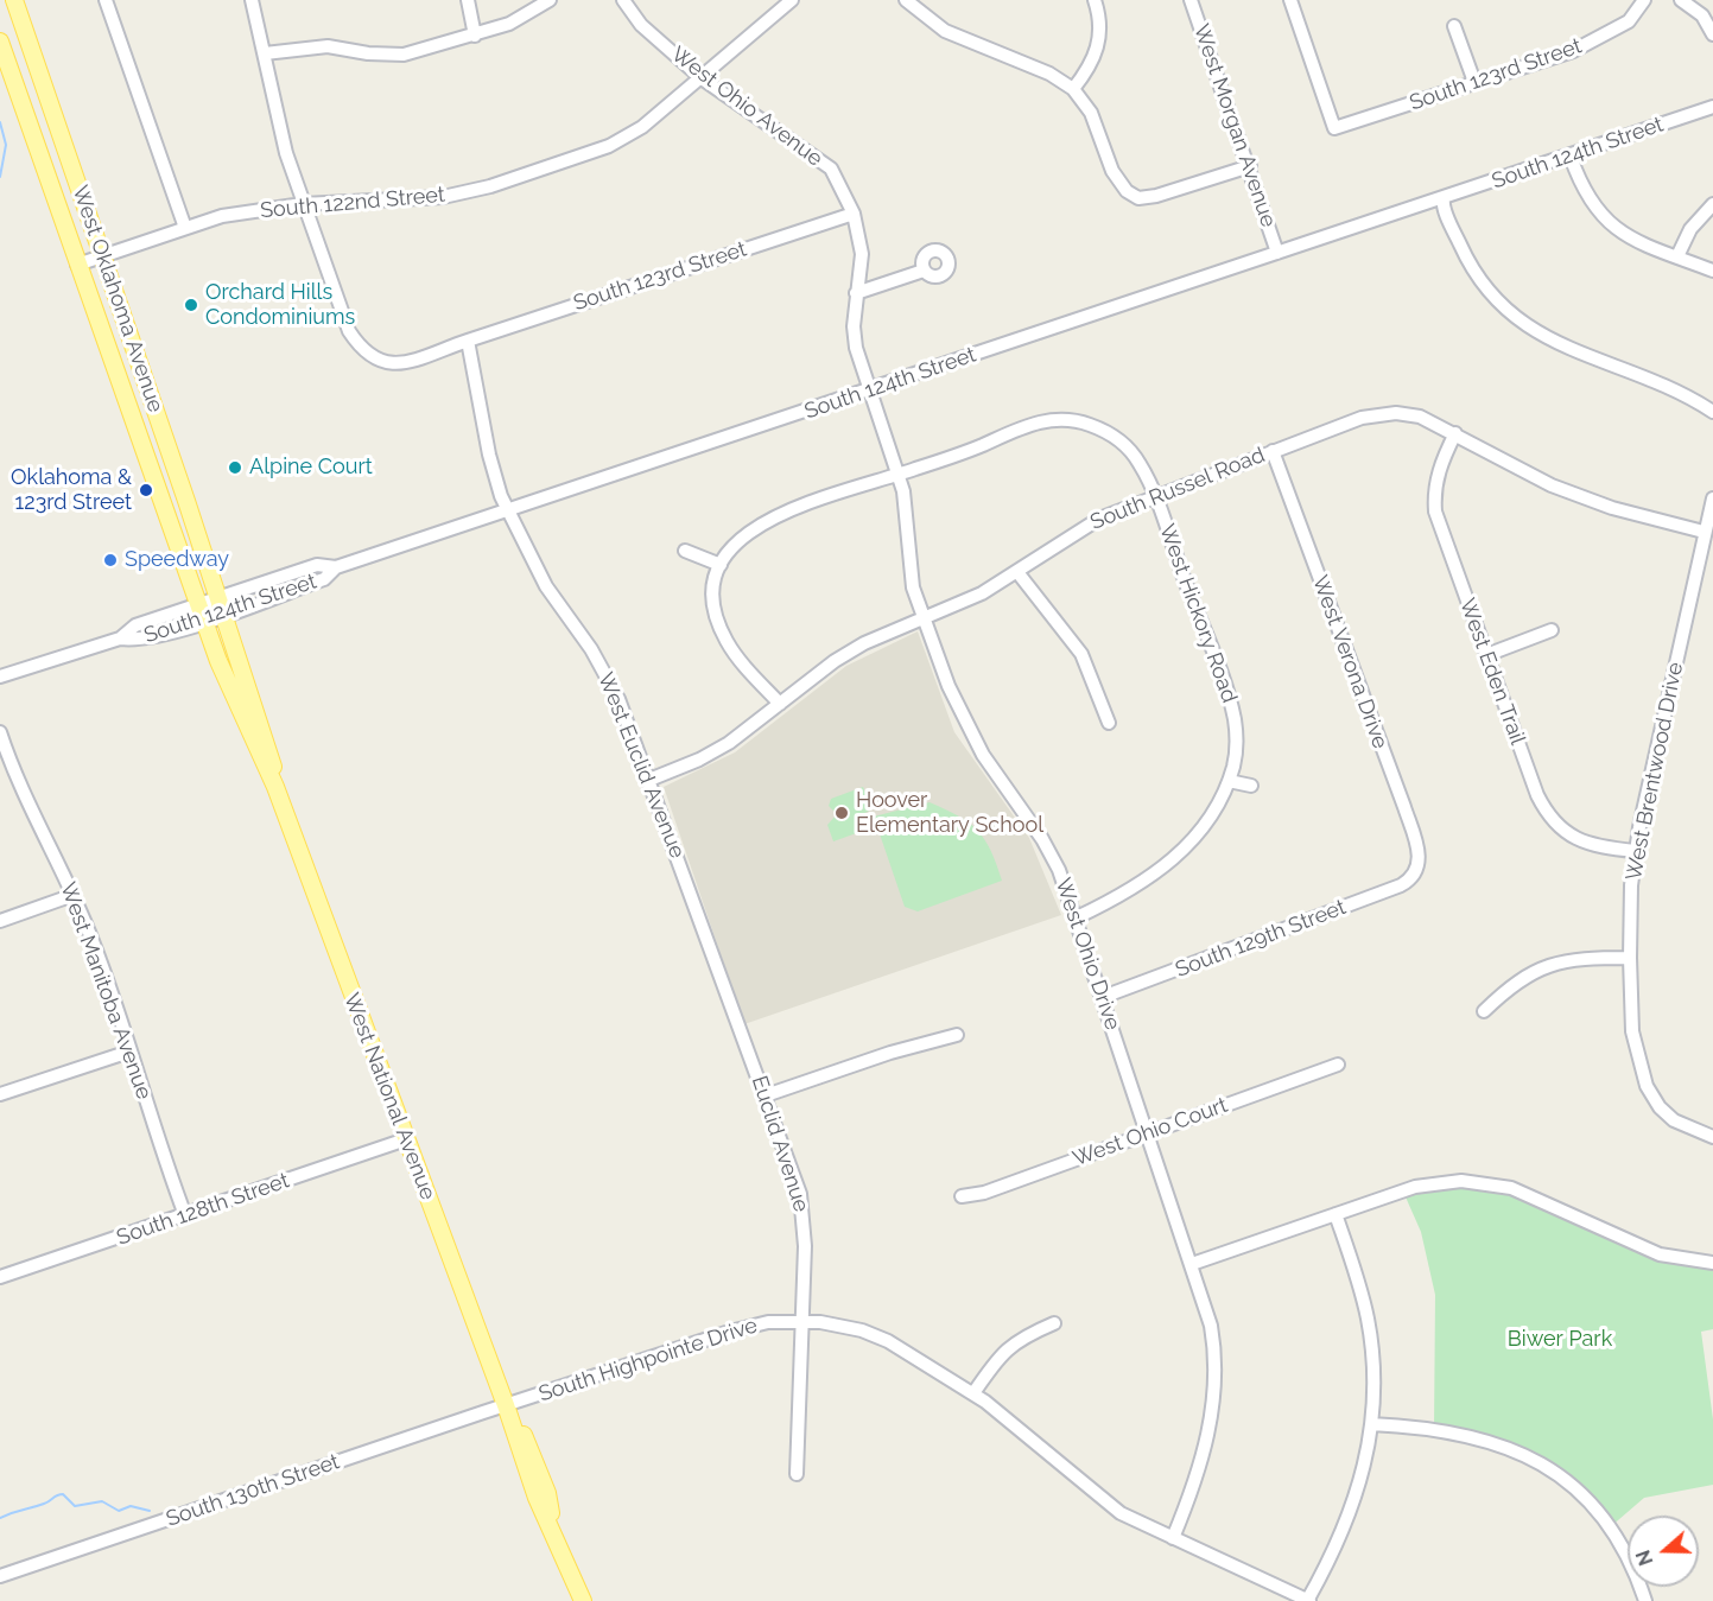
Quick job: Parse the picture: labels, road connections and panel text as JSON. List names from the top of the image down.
{
  "streets": {
    "main road": ["West Oklahoma Avenue", "West National Avenue"],
    "street": [
      "South 123rd Street",
      "West Ohio Avenue",
      "West Morgan Avenue",
      "South 124th Street",
      "South 122nd Street",
      "South Russel Road",
      "West Hickory Road",
      "West Verona Drive",
      "West Eden Trail",
      "West Euclid Avenue",
      "West Brentwood Drive",
      "South 129th Street",
      "West Ohio Drive",
      "West Manitoba Avenue",
      "West Ohio Court",
      "Euclid Avenue",
      "South 128th Street",
      "South Highpointe Drive",
      "South 130th Street"
    ]
  },
  "crossings": [
    ["South 123rd Street", "West Ohio Avenue"],
    ["South 123rd Street", "West Euclid Avenue"],
    ["West Ohio Avenue", "South 124th Street"],
    ["West Ohio Avenue", "South 122nd Street"],
    ["West Ohio Avenue", "West Ohio Drive"],
    ["West Morgan Avenue", "South 124th Street"],
    ["South 124th Street", "West Oklahoma Avenue"],
    ["South 124th Street", "West Euclid Avenue"],
    ["South 124th Street", "West Ohio Drive"],
    ["South 124th Street", "West National Avenue"],
    ["South 122nd Street", "West Oklahoma Avenue"],
    ["West Oklahoma Avenue", "West National Avenue"],
    ["South Russel Road", "West Hickory Road"],
    ["South Russel Road", "West Verona Drive"],
    ["South Russel Road", "West Eden Trail"],
    ["South Russel Road", "West Euclid Avenue"],
    ["South Russel Road", "West Brentwood Drive"],
    ["South Russel Road", "West Ohio Drive"],
    ["West Hickory Road", "West Ohio Drive"],
    ["West Verona Drive", "South 129th Street"],
    ["West Eden Trail", "West Brentwood Drive"],
    ["West Euclid Avenue", "Euclid Avenue"],
    ["South 129th Street", "West Ohio Drive"],
    ["West Ohio Drive", "West Ohio Court"],
    ["West Ohio Drive", "South Highpointe Drive"],
    ["West Manitoba Avenue", "South 128th Street"],
    ["West National Avenue", "South 128th Street"],
    ["West National Avenue", "South Highpointe Drive"],
    ["West National Avenue", "South 130th Street"],
    ["Euclid Avenue", "South Highpointe Drive"],
    ["South Highpointe Drive", "South 130th Street"]
  ],
  "parks": ["Biwer Park"],
  "places": [
    "Orchard Hills Condominiums",
    "Alpine Court",
    "Oklahoma & 123rd Street",
    "Speedway",
    "Hoover Elementary School"
  ],
  "north": "left"
}
